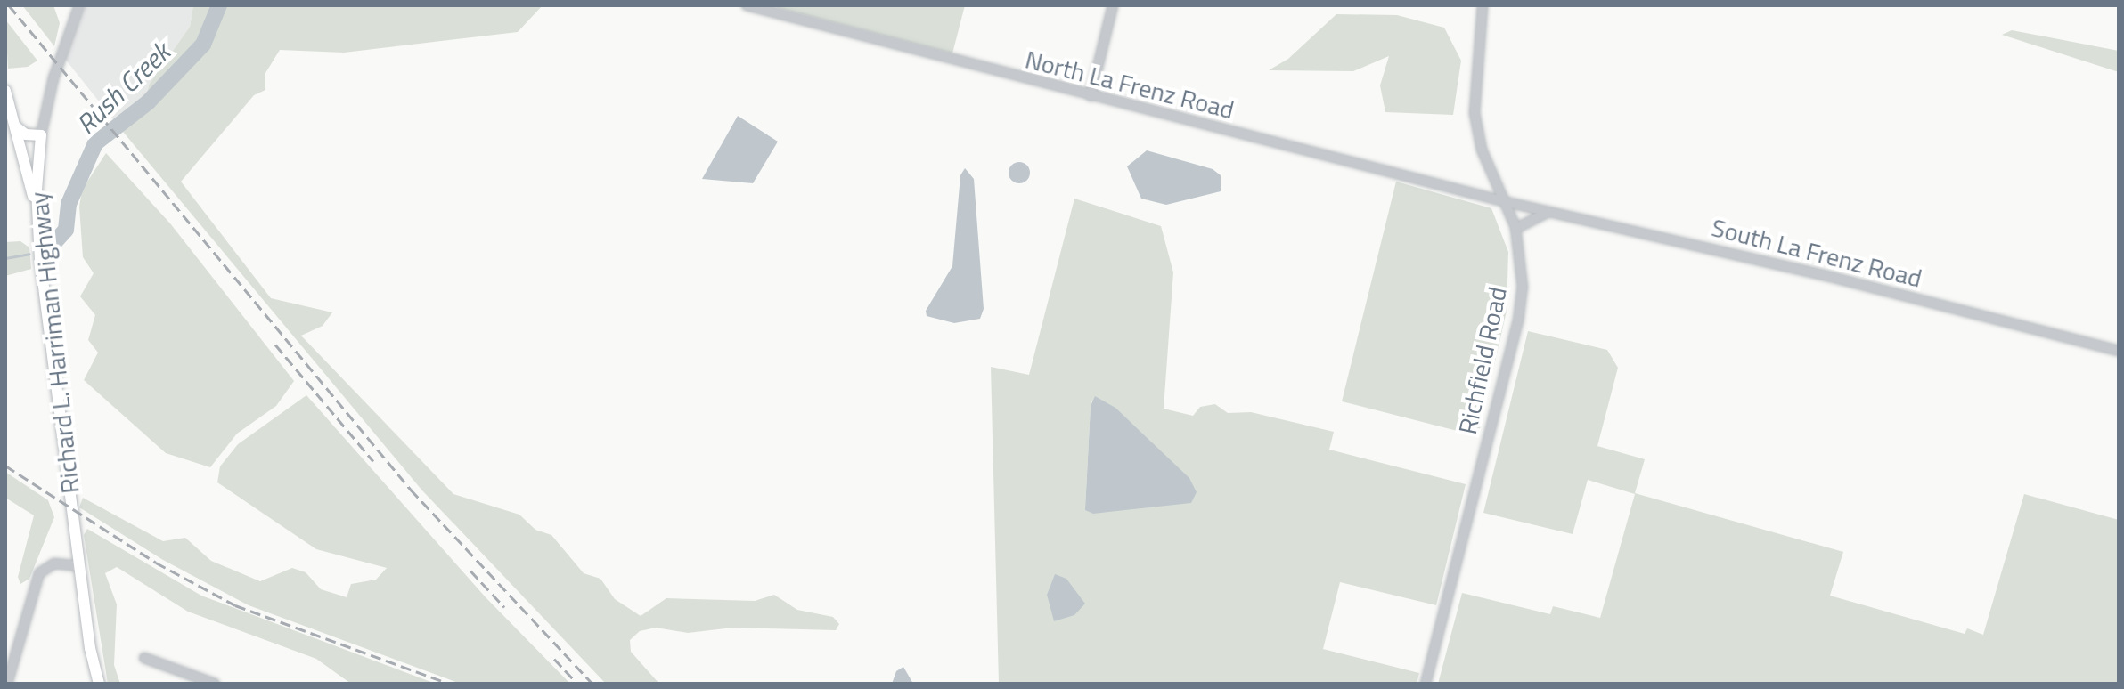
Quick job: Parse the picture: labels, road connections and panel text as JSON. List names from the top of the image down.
{
  "streets": {
    "main road": ["Richard L. Harriman Highway"],
    "street": ["North La Frenz Road", "South La Frenz Road", "Richfield Road"]
  },
  "crossings": [
    ["North La Frenz Road", "South La Frenz Road"],
    ["North La Frenz Road", "Richfield Road"],
    ["South La Frenz Road", "Richfield Road"]
  ],
  "water": ["Rush Creek"]
}
